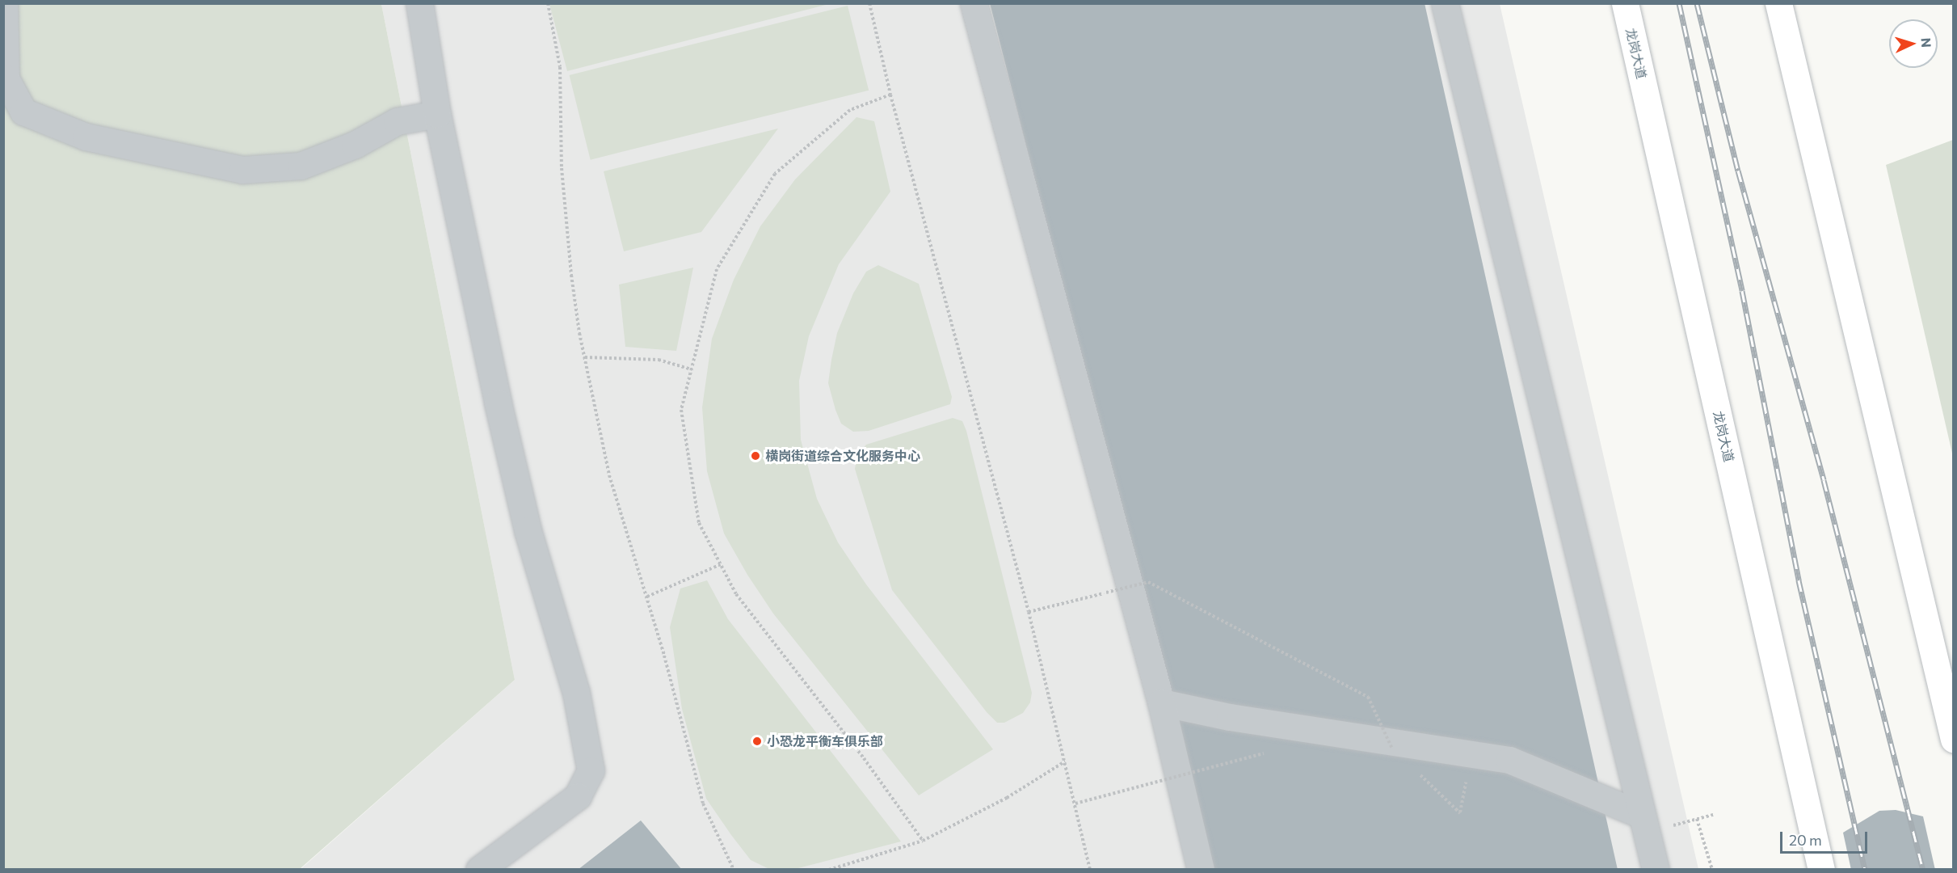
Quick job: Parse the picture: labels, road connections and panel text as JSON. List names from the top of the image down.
{
  "streets": {
    "highway": ["龙岗大道"]
  },
  "places": ["横岗街道综合文化服务中心", "小恐龙平衡车俱乐部"],
  "scale_bar": "20 m",
  "north": "right"
}
